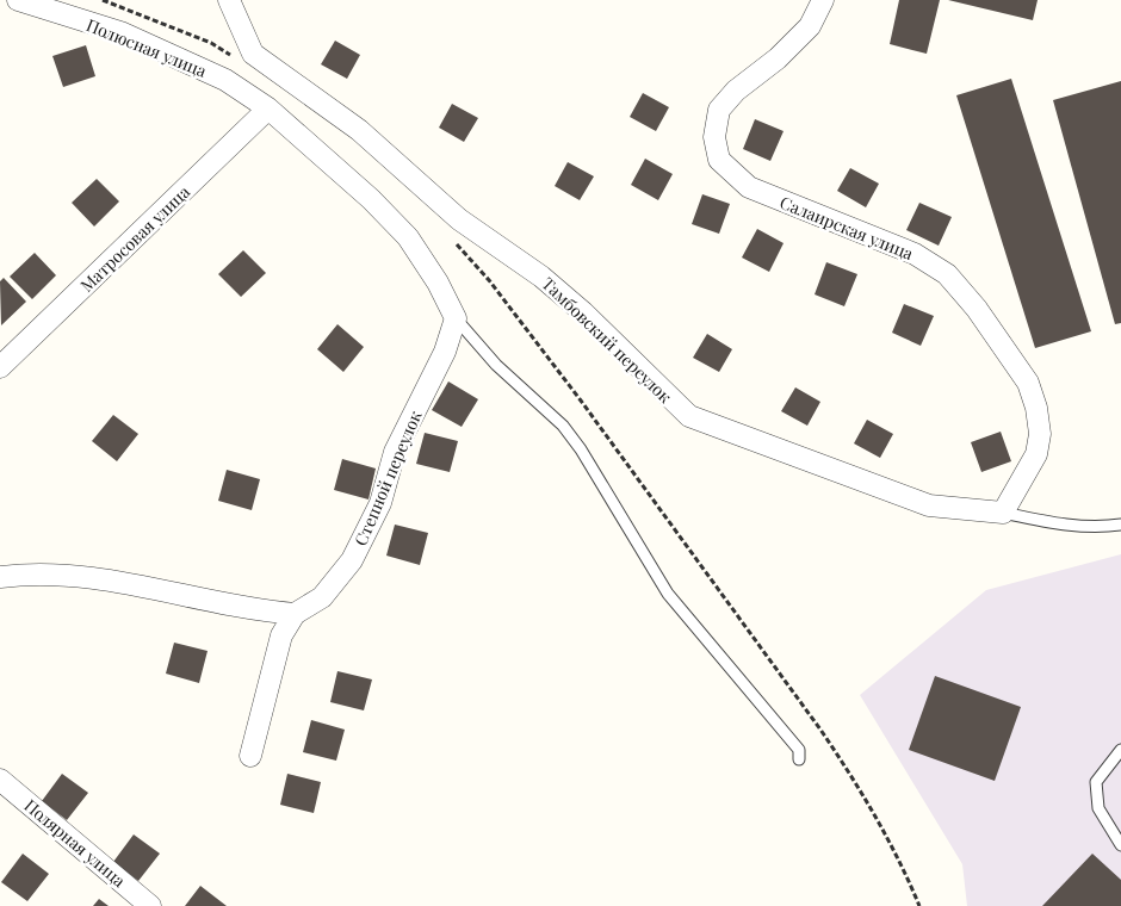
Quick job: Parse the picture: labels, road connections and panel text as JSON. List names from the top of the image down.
{
  "streets": {
    "street": [
      "Полюсная улица",
      "Салаирская улица",
      "Матросовая улица",
      "Тамбовский переулок",
      "Степной переулок",
      "Полярная улица"
    ]
  },
  "crossings": [
    ["Полюсная улица", "Матросовая улица"],
    ["Полюсная улица", "Степной переулок"],
    ["Салаирская улица", "Тамбовский переулок"]
  ]
}
